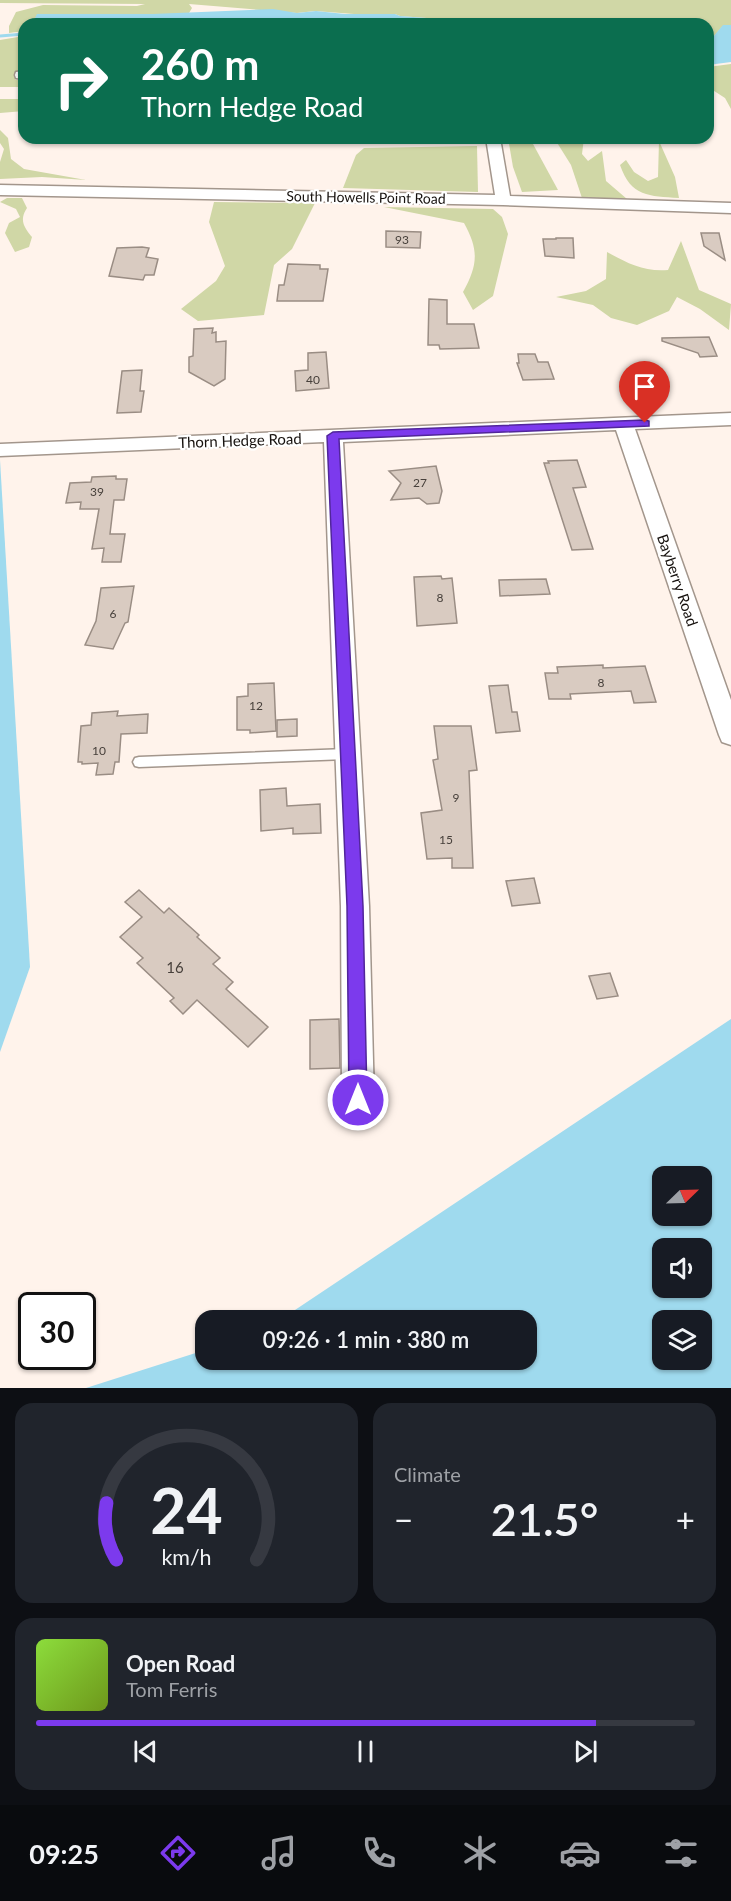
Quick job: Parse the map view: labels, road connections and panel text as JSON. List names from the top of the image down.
{
  "streets": {
    "street": ["South Howells Point Road", "Thorn Hedge Road", "Bayberry Road"]
  },
  "crossings": [
    ["Thorn Hedge Road", "Bayberry Road"]
  ],
  "house_numbers": [
    "93",
    "40",
    "27",
    "39",
    "8",
    "6",
    "8",
    "12",
    "10",
    "9",
    "15",
    "16"
  ],
  "north": "top right",
  "page": {
    "turn": ["260 m", "Thorn Hedge Road"],
    "limit": "30",
    "trip": "09:26 · 1 min · 380 m",
    "tile": "Climate",
    "heat": ["−", "21.5°", "+"],
    "song": ["Open Road", "Tom Ferris"],
    "tabs": "09:25",
    "gauge": ["24", "km/h"]
  }
}
